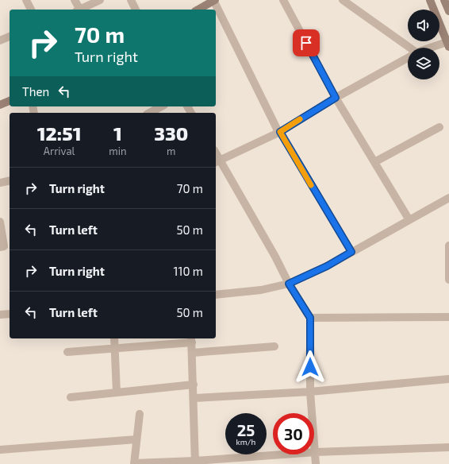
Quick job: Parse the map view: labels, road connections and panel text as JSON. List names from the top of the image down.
{
  "page": {
    "turn": ["70 m", "Turn right"],
    "then": "Then",
    "eta": [
      "12:51",
      "Arrival",
      "1",
      "min",
      "330",
      "m"
    ],
    "list": [
      {
        "name": "Turn right",
        "value": "70 m"
      },
      {
        "name": "Turn left",
        "value": "50 m"
      },
      {
        "name": "Turn right",
        "value": "110 m"
      },
      {
        "name": "Turn left",
        "value": "50 m"
      }
    ],
    "speed": "25 km/h",
    "limit": "30"
  }
}
